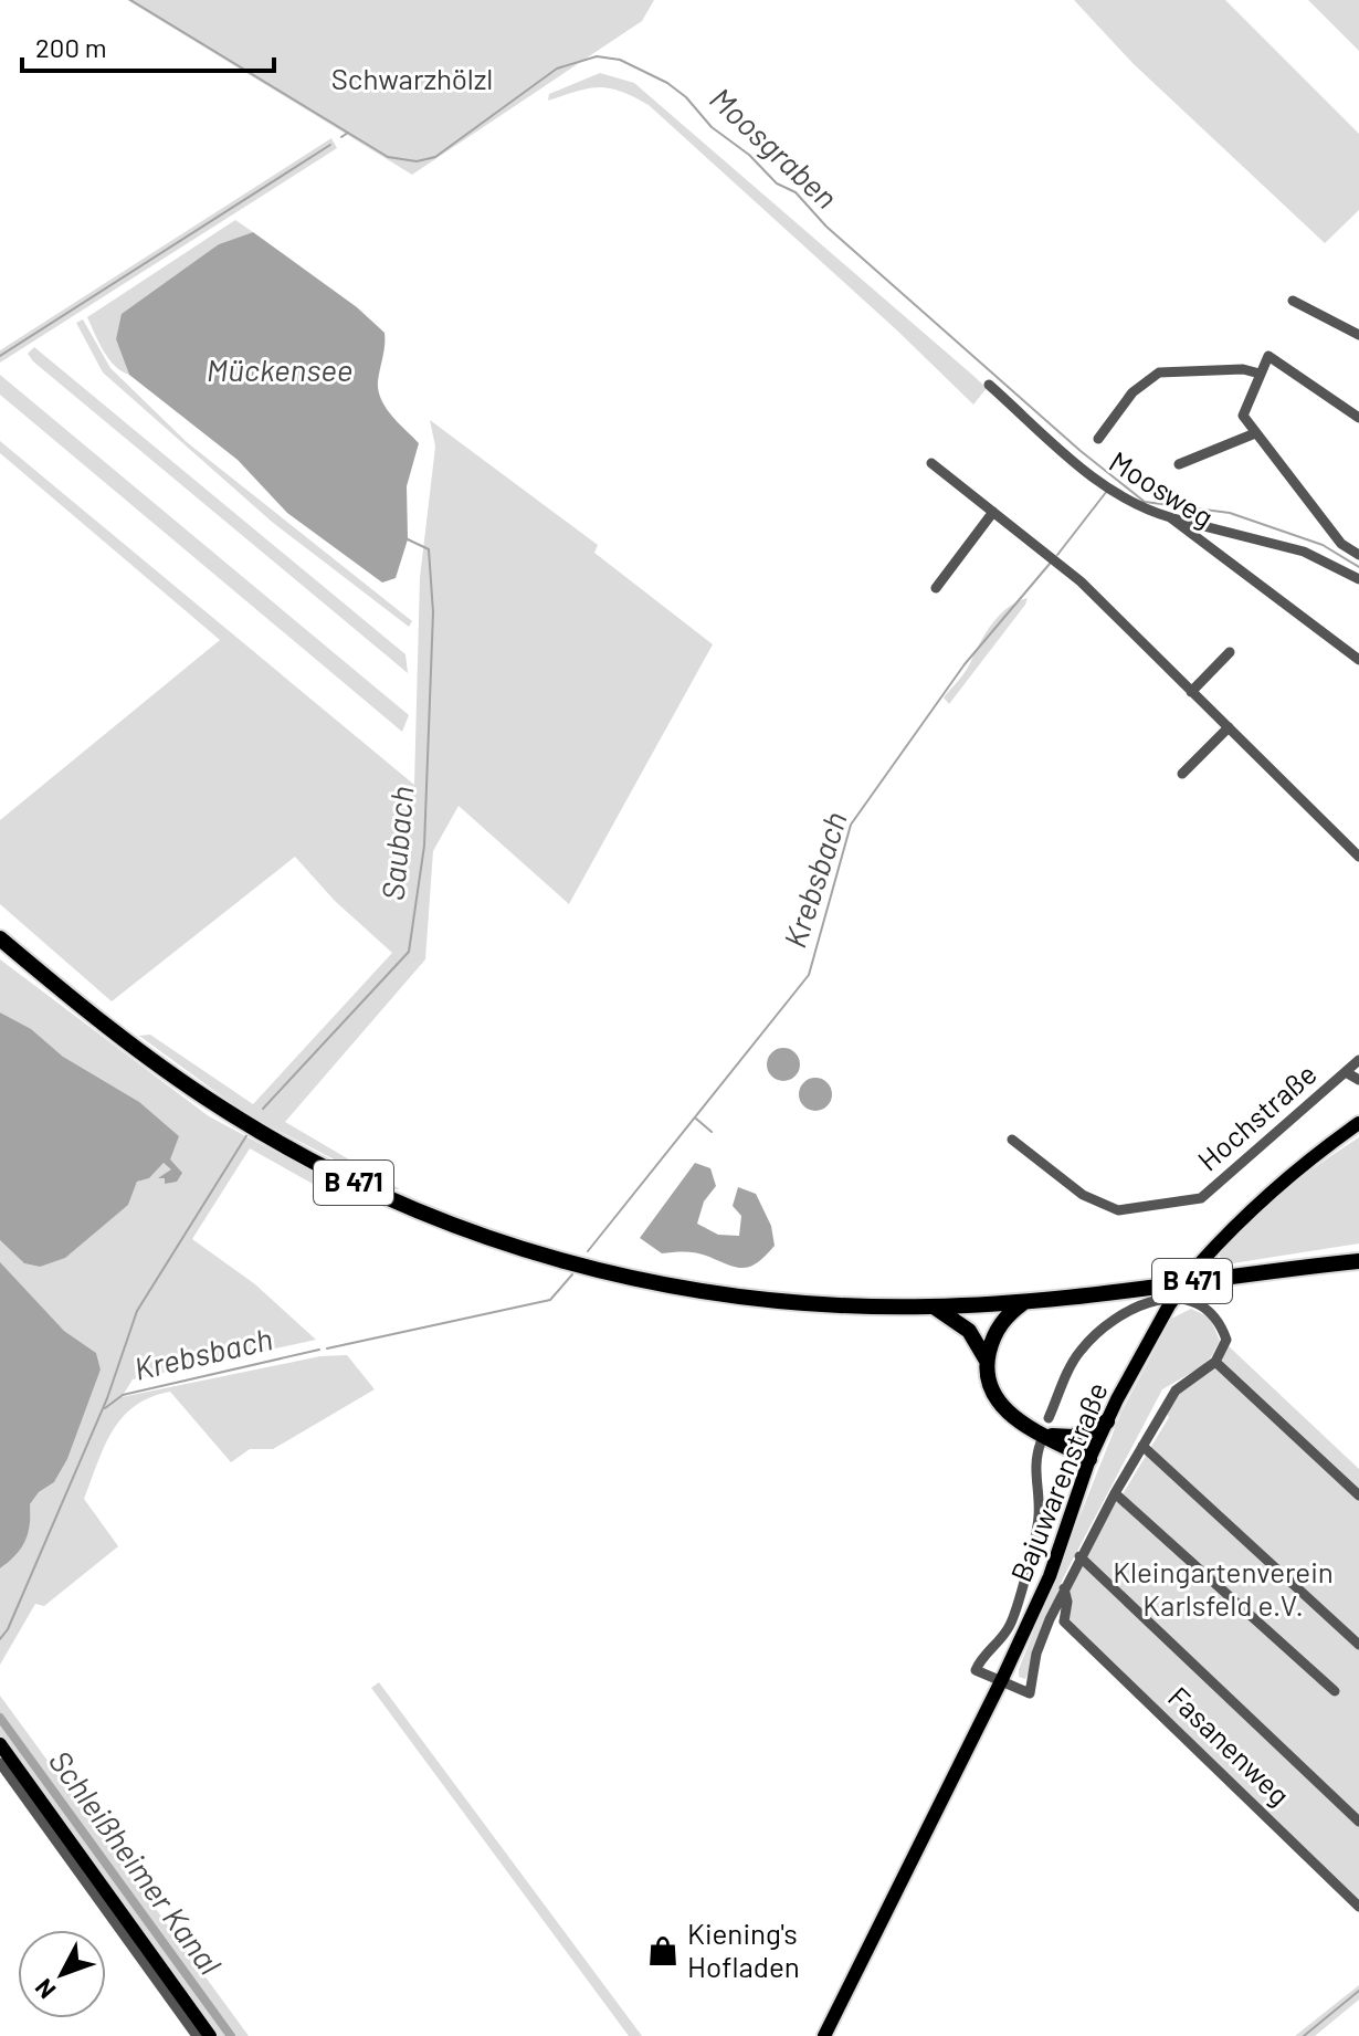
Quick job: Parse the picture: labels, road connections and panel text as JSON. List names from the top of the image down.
{
  "streets": {
    "highway": ["B 471"],
    "main road": ["Bajuwarenstraße"],
    "street": ["Moosweg", "Hochstraße", "Fasanenweg"]
  },
  "crossings": [
    ["Bajuwarenstraße", "Fasanenweg"]
  ],
  "water": [
    "Moosgraben",
    "Mückensee",
    "Saubach",
    "Krebsbach",
    "Schleißheimer Kanal"
  ],
  "parks": ["Schwarzhölzl", "Kleingartenverein Karlsfeld e.V."],
  "places": {
    "shop": ["Kiening's Hofladen"]
  },
  "scale_bar": "200 m",
  "north": "bottom left"
}
